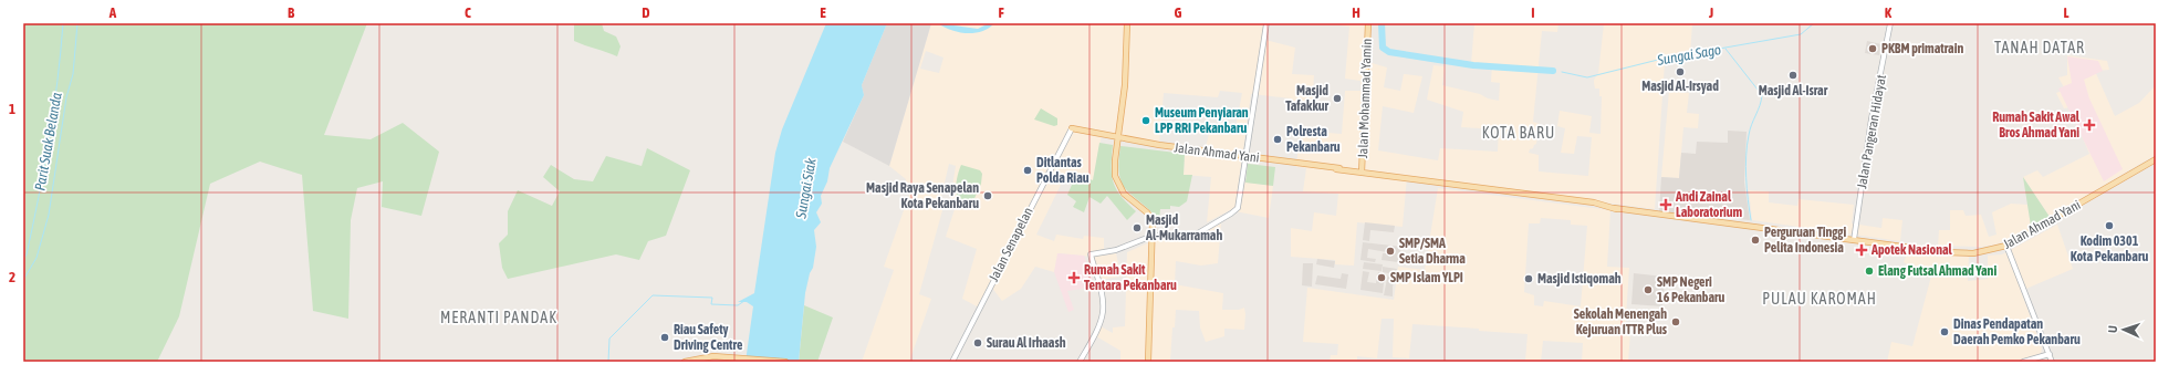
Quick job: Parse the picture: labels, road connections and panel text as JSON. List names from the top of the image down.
{
  "streets": {
    "main road": [
      "Jalan Mohammad Yamin",
      "Jalan Pangeran Hidayat",
      "Jalan Ahmad Yani",
      "Jalan Senapelan"
    ]
  },
  "crossings": [
    ["Jalan Mohammad Yamin", "Jalan Ahmad Yani"],
    ["Jalan Pangeran Hidayat", "Jalan Ahmad Yani"],
    ["Jalan Ahmad Yani", "Jalan Senapelan"]
  ],
  "districts": [
    "TANAH DATAR",
    "KOTA BARU",
    "PULAU KAROMAH",
    "MERANTI PANDAK"
  ],
  "water": ["Sungai Sago", "Parit Suak Belanda", "Sungai Siak"],
  "places": {
    "other": [
      "PKBM primatrain",
      "Masjid Al-Irsyad",
      "Masjid Al-Israr",
      "Masjid Tafakkur",
      "Museum Penyiaran LPP RRI Pekanbaru",
      "Polresta Pekanbaru",
      "Ditlantas Polda Riau",
      "Masjid Raya Senapelan Kota Pekanbaru",
      "Kodim 0301 Kota Pekanbaru",
      "Masjid Al-Mukarramah",
      "Perguruan Tinggi Pelita Indonesia",
      "SMP/SMA Setia Dharma",
      "Elang Futsal Ahmad Yani",
      "SMP Islam YLPI",
      "Masjid Istiqomah",
      "SMP Negeri 16 Pekanbaru",
      "Sekolah Menengah Kejuruan ITTR Plus",
      "Dinas Pendapatan Daerah Pemko Pekanbaru",
      "Riau Safety Driving Centre",
      "Surau Al Irhaash"
    ],
    "health": [
      "Rumah Sakit Awal Bros Ahmad Yani",
      "Andi Zainal Laboratorium",
      "Apotek Nasional",
      "Rumah Sakit Tentara Pekanbaru"
    ]
  },
  "north": "left",
  "grid": {
    "columns": [
      "A",
      "B",
      "C",
      "D",
      "E",
      "F",
      "G",
      "H",
      "I",
      "J",
      "K",
      "L"
    ],
    "rows": ["1", "2"]
  }
}
